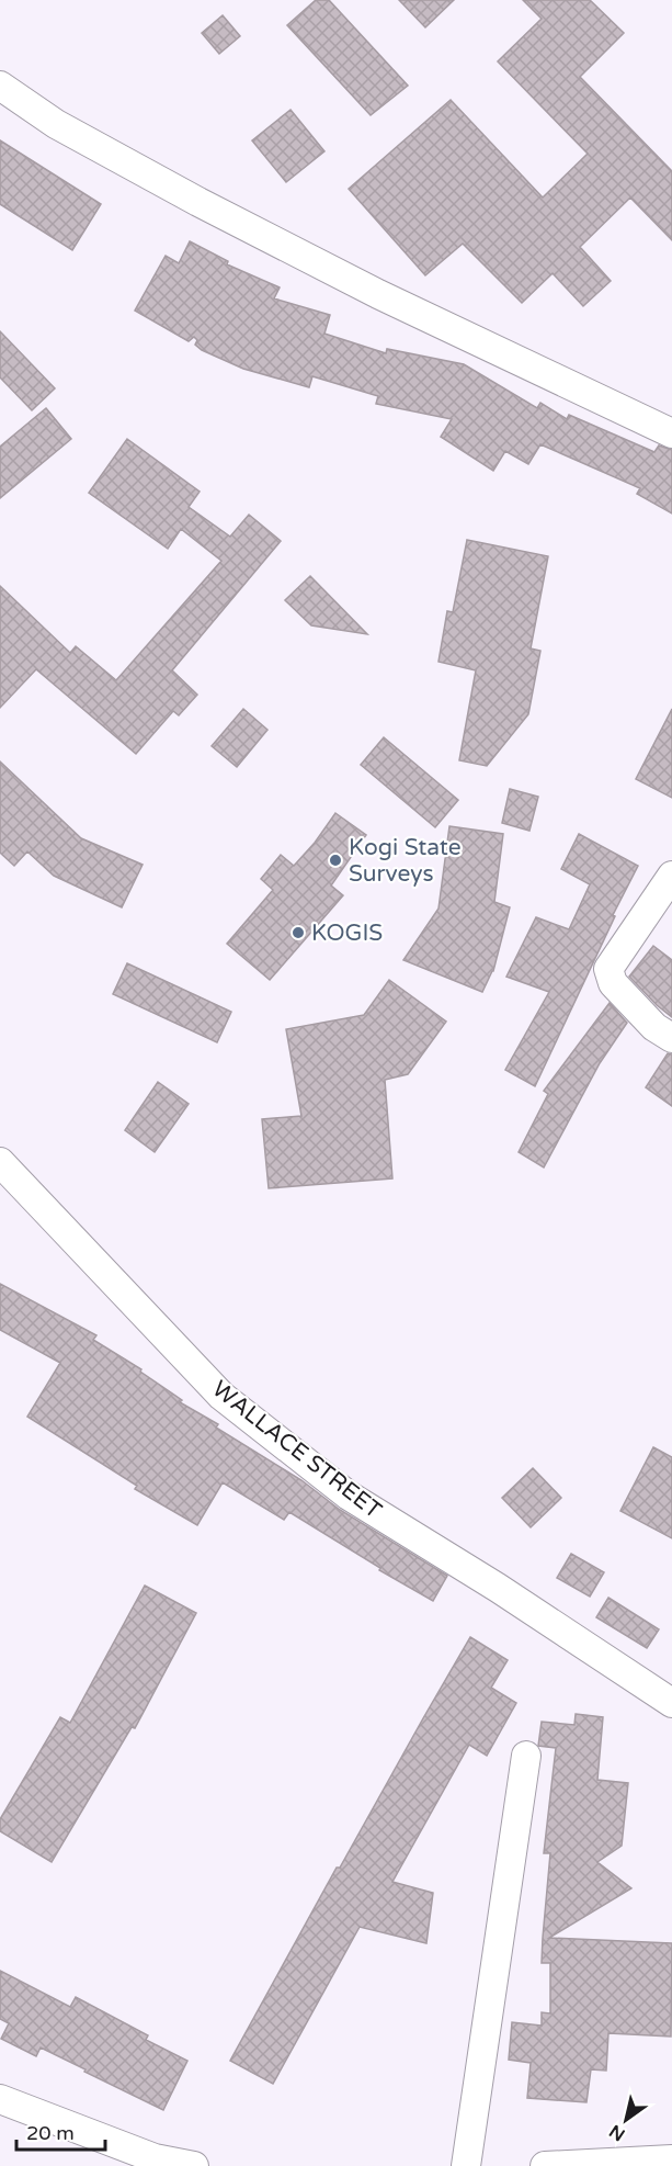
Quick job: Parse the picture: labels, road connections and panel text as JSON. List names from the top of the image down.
{
  "streets": {
    "street": ["WALLACE STREET"]
  },
  "places": ["Kogi State Surveys", "KOGIS"],
  "scale_bar": "20 m",
  "north": "bottom left"
}
